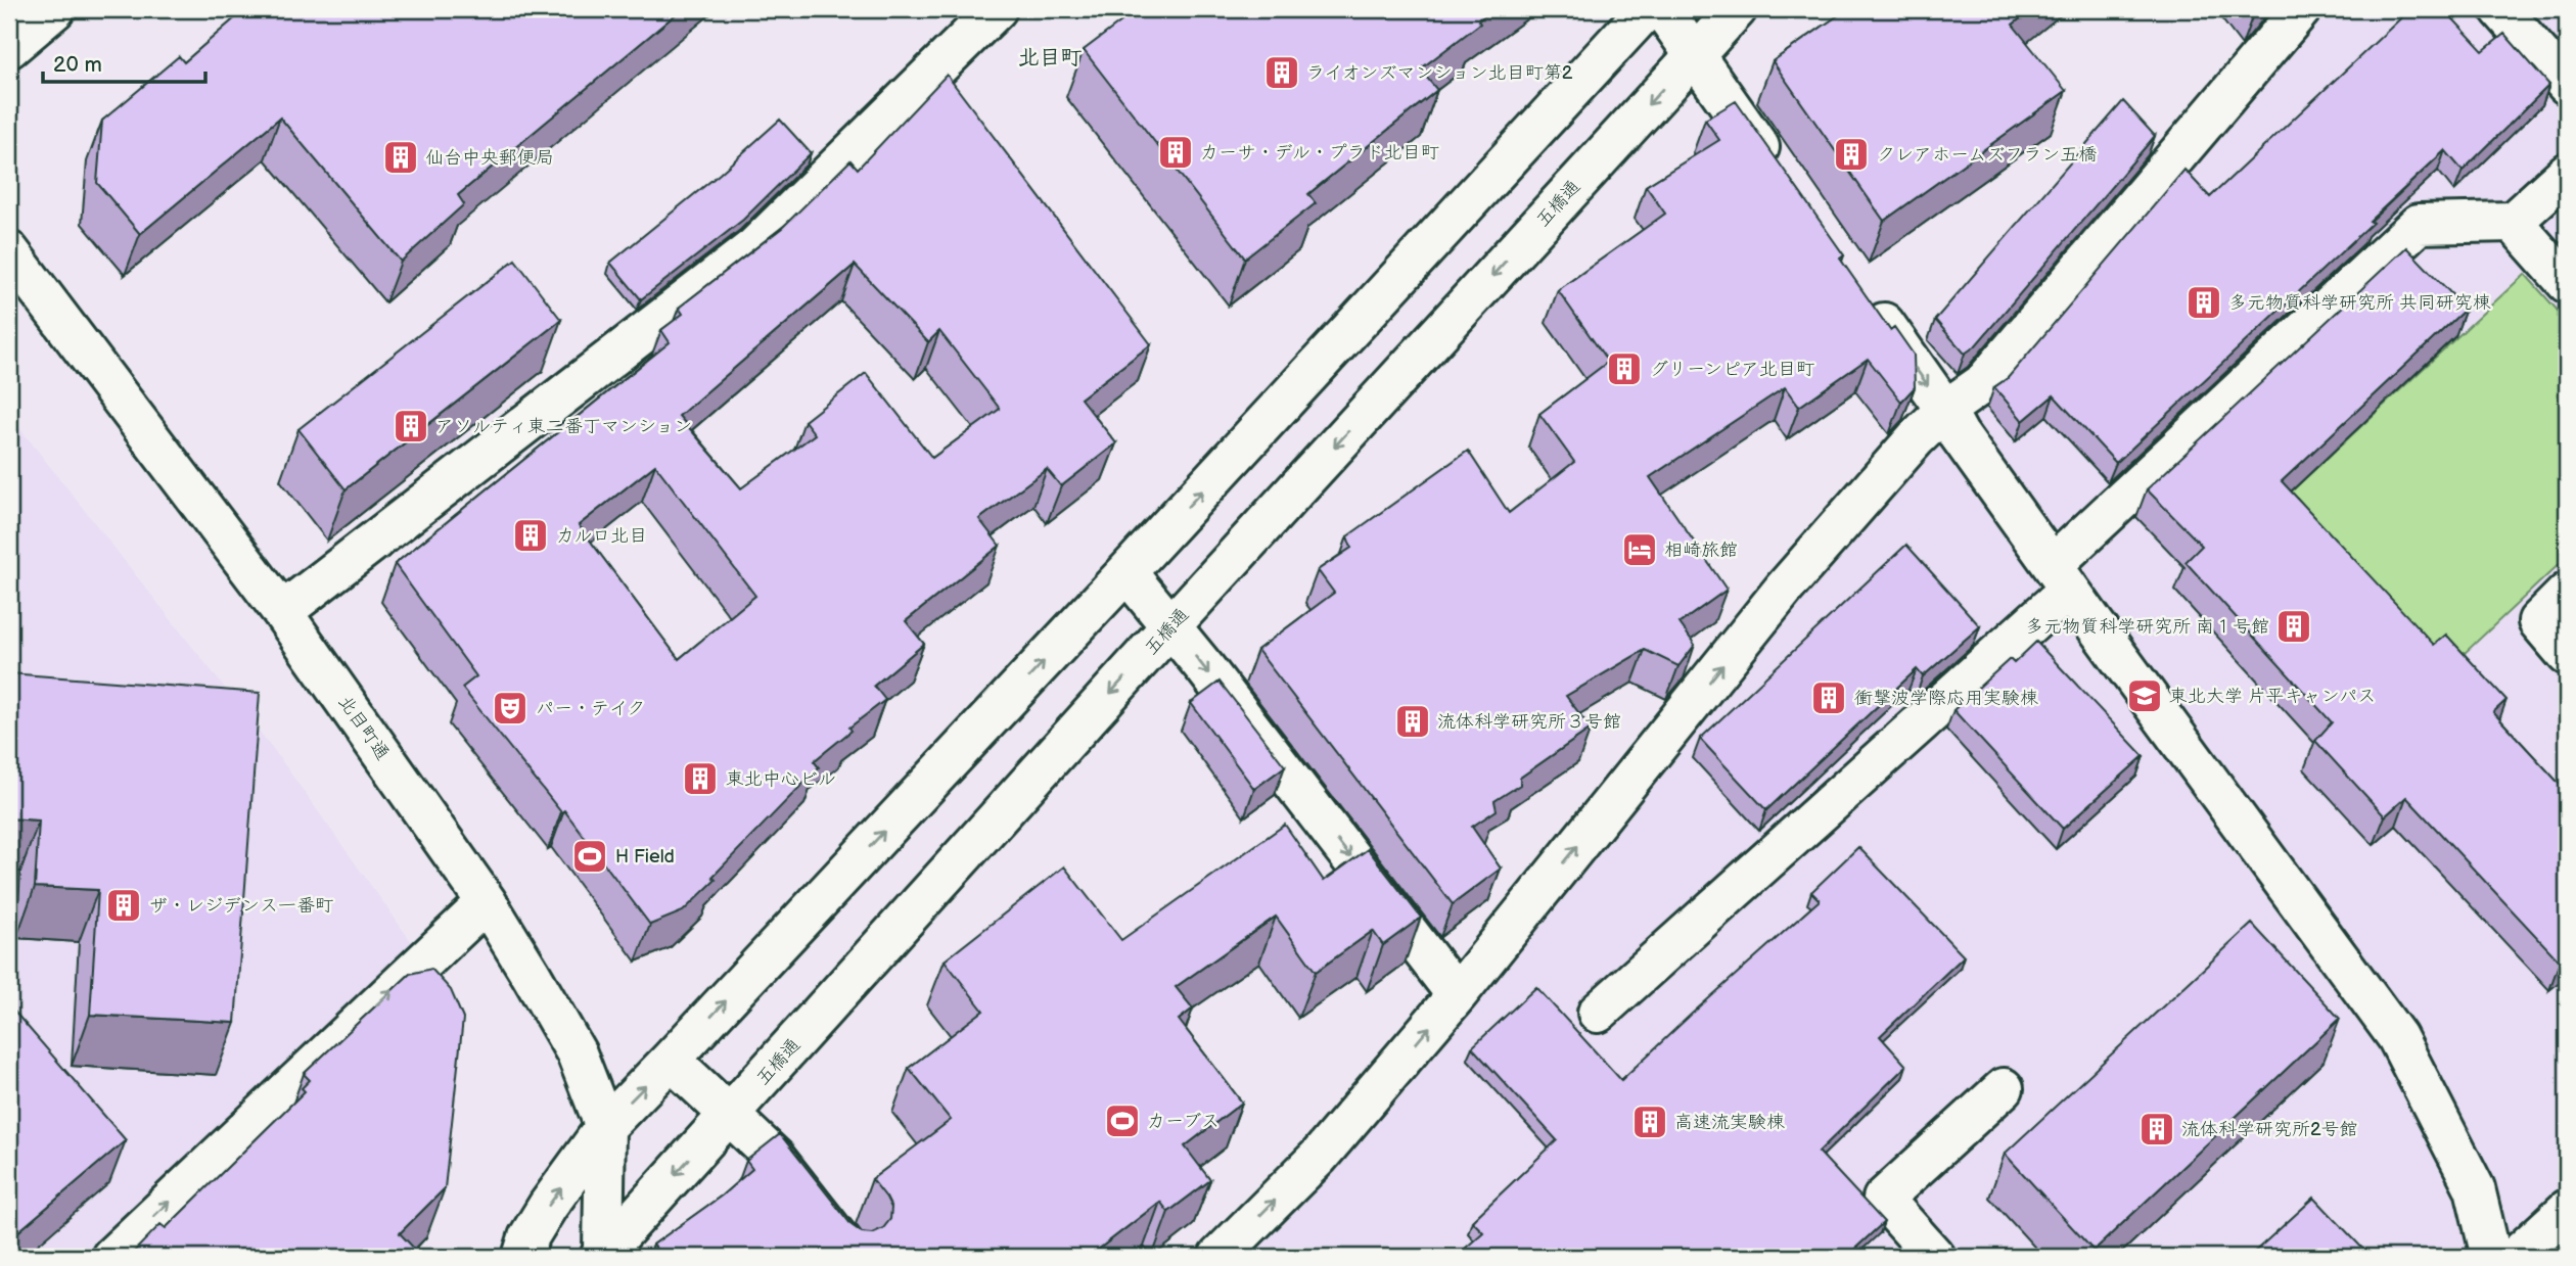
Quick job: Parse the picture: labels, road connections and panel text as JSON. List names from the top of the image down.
{
  "streets": {
    "main road": ["五橋通", "北目町通"]
  },
  "crossings": [
    ["五橋通", "北目町通"]
  ],
  "districts": ["北目町"],
  "places": {
    "building": [
      "ライオンズマンション北目町第2",
      "カーサ・デル・プラド北目町",
      "クレアホームズフラン五橋",
      "仙台中央郵便局",
      "多元物質科学研究所 共同研究棟",
      "グリーンピア北目町",
      "アソルティ東二番丁マンション",
      "カルロ北目",
      "多元物質科学研究所 南１号館",
      "衝撃波学際応用実験棟",
      "流体科学研究所３号館",
      "東北中心ビル",
      "ザ・レジデンス一番町",
      "高速流実験棟",
      "流体科学研究所2号館"
    ],
    "hotel": ["相崎旅館"],
    "school or university": ["東北大学 片平キャンパス"],
    "theatre": ["パー・テイク"],
    "sports": ["H Field", "カーブス"]
  },
  "scale_bar": "20 m"
}
